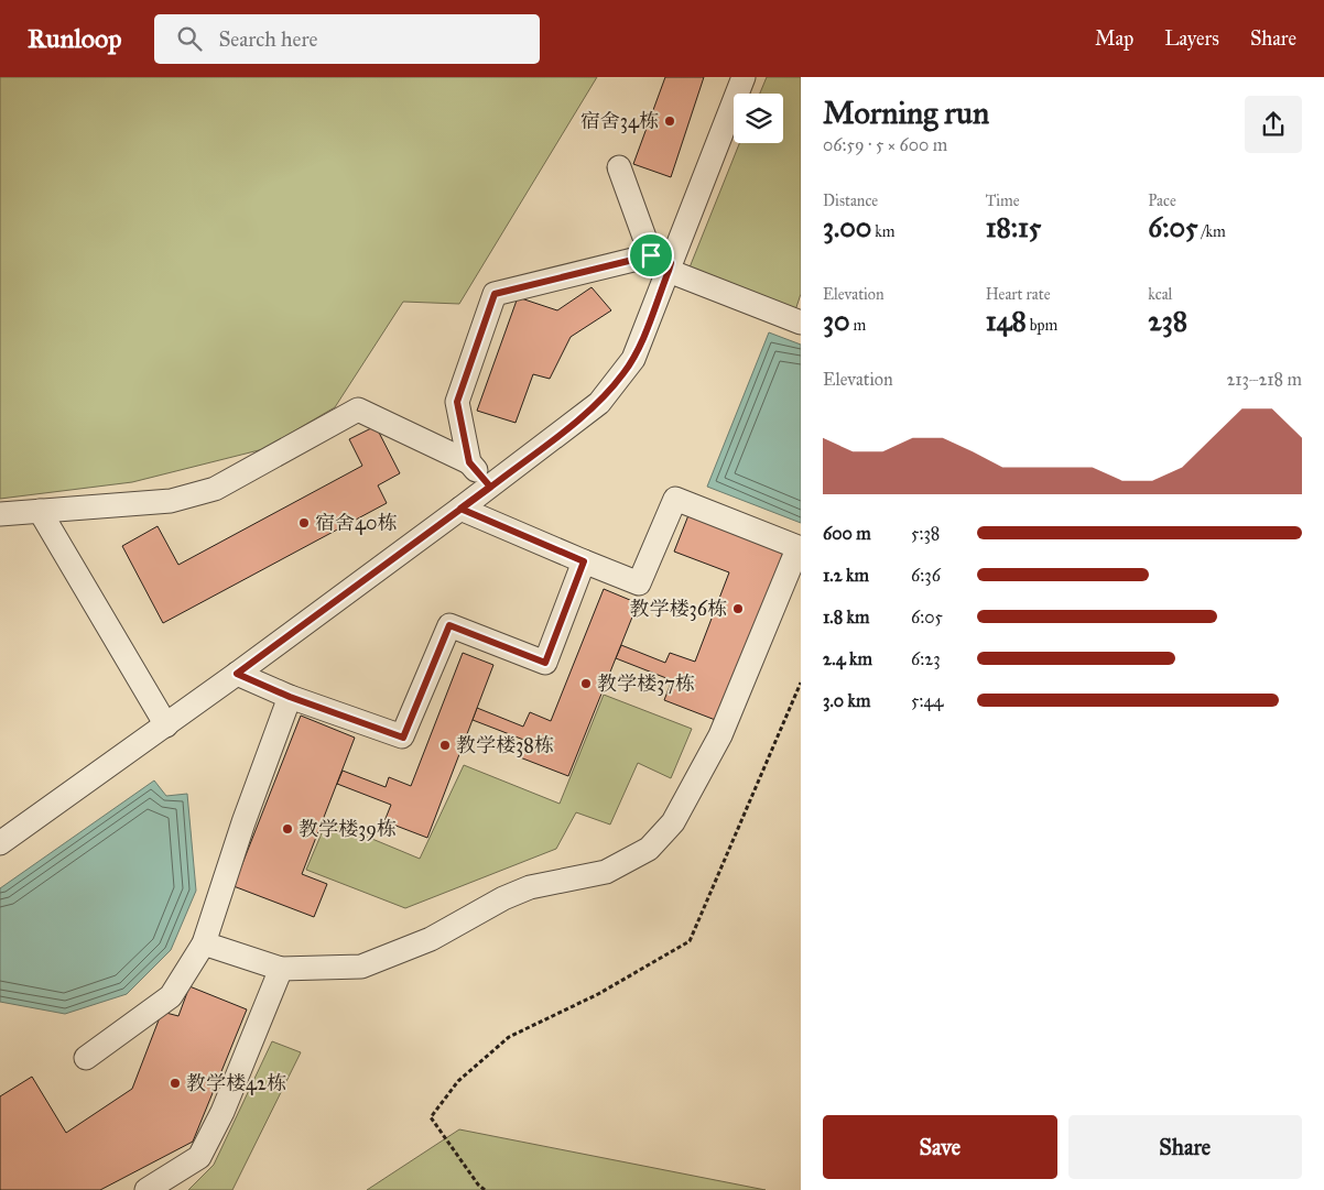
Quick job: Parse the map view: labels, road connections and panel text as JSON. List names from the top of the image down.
{
  "places": [
    "宿舍34栋",
    "宿舍40栋",
    "教学楼36栋",
    "教学楼37栋",
    "教学楼38栋",
    "教学楼39栋",
    "教学楼42栋"
  ],
  "page": {
    "header": "Runloop",
    "search": "Search here",
    "nav": ["Map", "Layers", "Share"],
    "heading": ["Morning run", "06:59 · 5 × 600 m"],
    "stats": [
      ["Distance", "3.00 km"],
      ["Time", "18:15"],
      ["Pace", "6:05 /km"],
      ["Elevation", "30 m"],
      ["Heart rate", "148 bpm"],
      ["kcal", "238"]
    ],
    "chart": ["Elevation", "213–218 m"],
    "list": [
      {
        "name": "600 m",
        "note": "5:38"
      },
      {
        "name": "1.2 km",
        "note": "6:36"
      },
      {
        "name": "1.8 km",
        "note": "6:05"
      },
      {
        "name": "2.4 km",
        "note": "6:23"
      },
      {
        "name": "3.0 km",
        "note": "5:44"
      }
    ],
    "buttons": ["Save", "Share"]
  }
}
